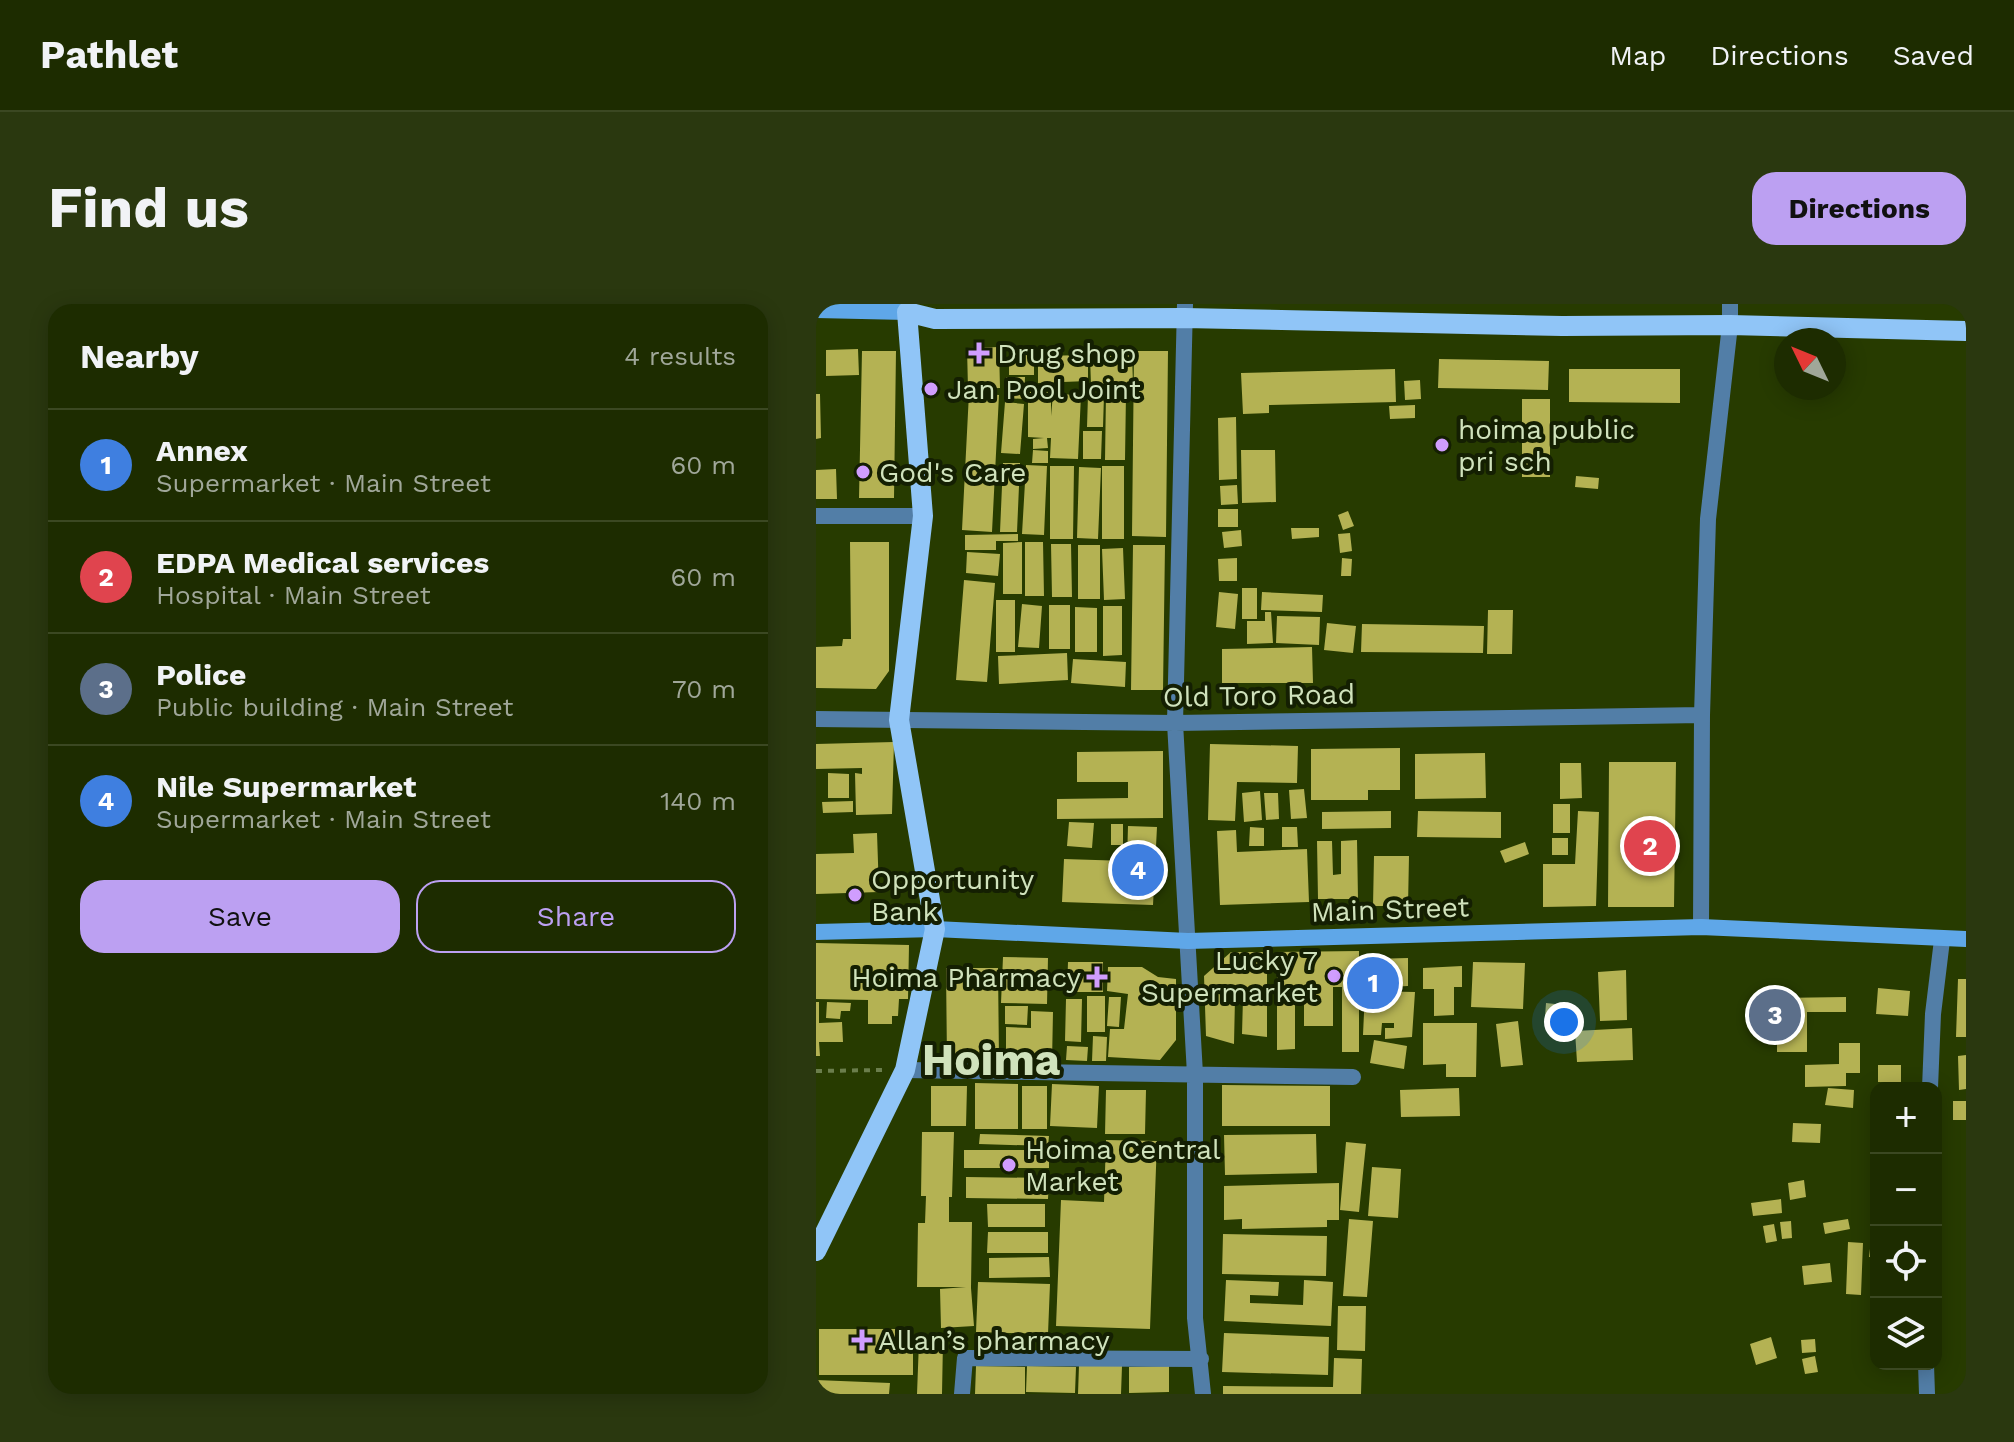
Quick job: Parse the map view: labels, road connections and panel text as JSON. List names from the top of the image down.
{
  "streets": {
    "street": ["Old Toro Road", "Main Street"]
  },
  "districts": ["Hoima"],
  "places": {
    "health": ["Drug shop", "Hoima Pharmacy", "Allan’s pharmacy"],
    "other": [
      "Jan Pool Joint",
      "hoima public pri sch",
      "God's Care",
      "Opportunity Bank",
      "Lucky 7 Supermarket",
      "Hoima Central Market"
    ]
  },
  "north": "top left",
  "page": {
    "header": "Pathlet",
    "nav": ["Map", "Directions", "Saved"],
    "buttons": [
      "Directions",
      ["Save", "Share"]
    ],
    "title": "Find us",
    "heading": ["Nearby", "4 results"],
    "list": [
      {
        "mark": "1",
        "name": "Annex",
        "note": "Supermarket · Main Street",
        "value": "60 m"
      },
      {
        "mark": "2",
        "name": "EDPA Medical services",
        "note": "Hospital · Main Street",
        "value": "60 m"
      },
      {
        "mark": "3",
        "name": "Police",
        "note": "Public building · Main Street",
        "value": "70 m"
      },
      {
        "mark": "4",
        "name": "Nile Supermarket",
        "note": "Supermarket · Main Street",
        "value": "140 m"
      }
    ],
    "pins": [
      "2",
      "4",
      "1",
      "3"
    ],
    "map_buttons": ["+", "−"]
  }
}
